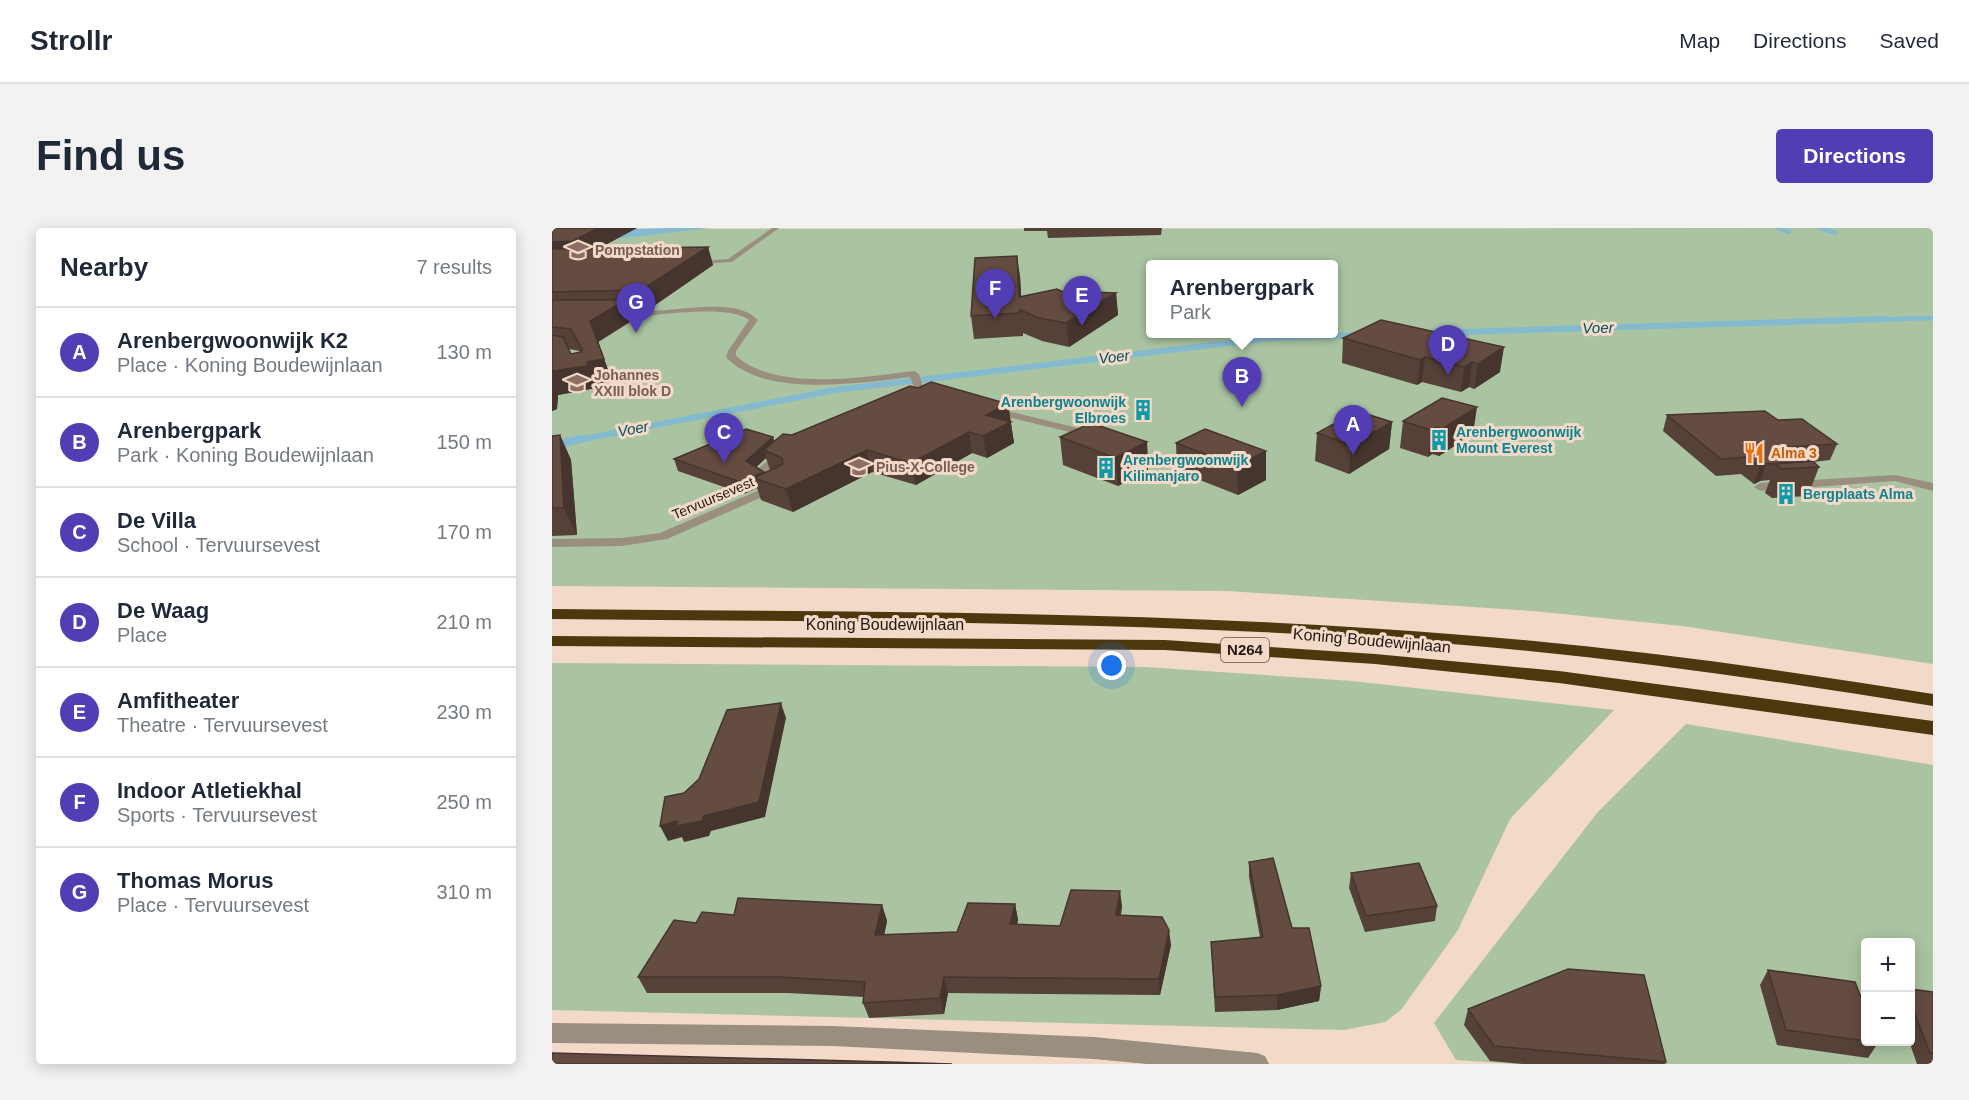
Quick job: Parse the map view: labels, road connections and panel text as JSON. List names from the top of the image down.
{
  "streets": {
    "highway": ["Koning Boudewijnlaan", "N264"],
    "street": ["Tervuursevest"]
  },
  "water": ["Voer"],
  "places": {
    "school or university": ["Pompstation", "Johannes XXIII blok D", "Pius-X-College"],
    "building": [
      "Arenbergwoonwijk Elbroes",
      "Arenbergwoonwijk Mount Everest",
      "Arenbergwoonwijk Kilimanjaro",
      "Bergplaats Alma"
    ],
    "restaurant": ["Alma 3"]
  },
  "page": {
    "header": "Strollr",
    "nav": ["Map", "Directions", "Saved"],
    "buttons": "Directions",
    "title": "Find us",
    "heading": ["Nearby", "7 results"],
    "popup": ["Arenbergpark", "Park"],
    "pins": [
      "F",
      "E",
      "G",
      "D",
      "B",
      "A",
      "C"
    ],
    "list": [
      {
        "mark": "A",
        "name": "Arenbergwoonwijk K2",
        "note": "Place · Koning Boudewijnlaan",
        "value": "130 m"
      },
      {
        "mark": "B",
        "name": "Arenbergpark",
        "note": "Park · Koning Boudewijnlaan",
        "value": "150 m"
      },
      {
        "mark": "C",
        "name": "De Villa",
        "note": "School · Tervuursevest",
        "value": "170 m"
      },
      {
        "mark": "D",
        "name": "De Waag",
        "note": "Place",
        "value": "210 m"
      },
      {
        "mark": "E",
        "name": "Amfitheater",
        "note": "Theatre · Tervuursevest",
        "value": "230 m"
      },
      {
        "mark": "F",
        "name": "Indoor Atletiekhal",
        "note": "Sports · Tervuursevest",
        "value": "250 m"
      },
      {
        "mark": "G",
        "name": "Thomas Morus",
        "note": "Place · Tervuursevest",
        "value": "310 m"
      }
    ],
    "map_buttons": ["+", "−"]
  }
}
